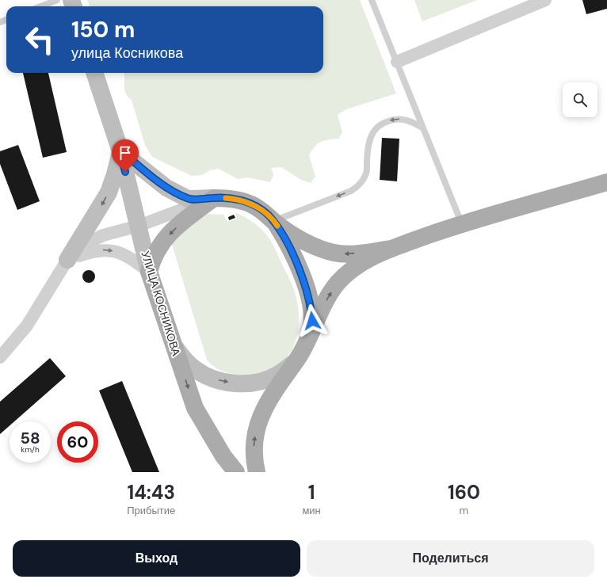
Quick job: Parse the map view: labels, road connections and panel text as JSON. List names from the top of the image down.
{
  "streets": {
    "main road": ["УЛИЦА КОСНИКОВА"]
  },
  "page": {
    "turn": ["150 m", "улица Косникова"],
    "speed": "58 km/h",
    "limit": "60",
    "eta": [
      "14:43",
      "Прибытие",
      "1",
      "мин",
      "160",
      "m"
    ],
    "buttons": ["Выход", "Поделиться"]
  }
}
